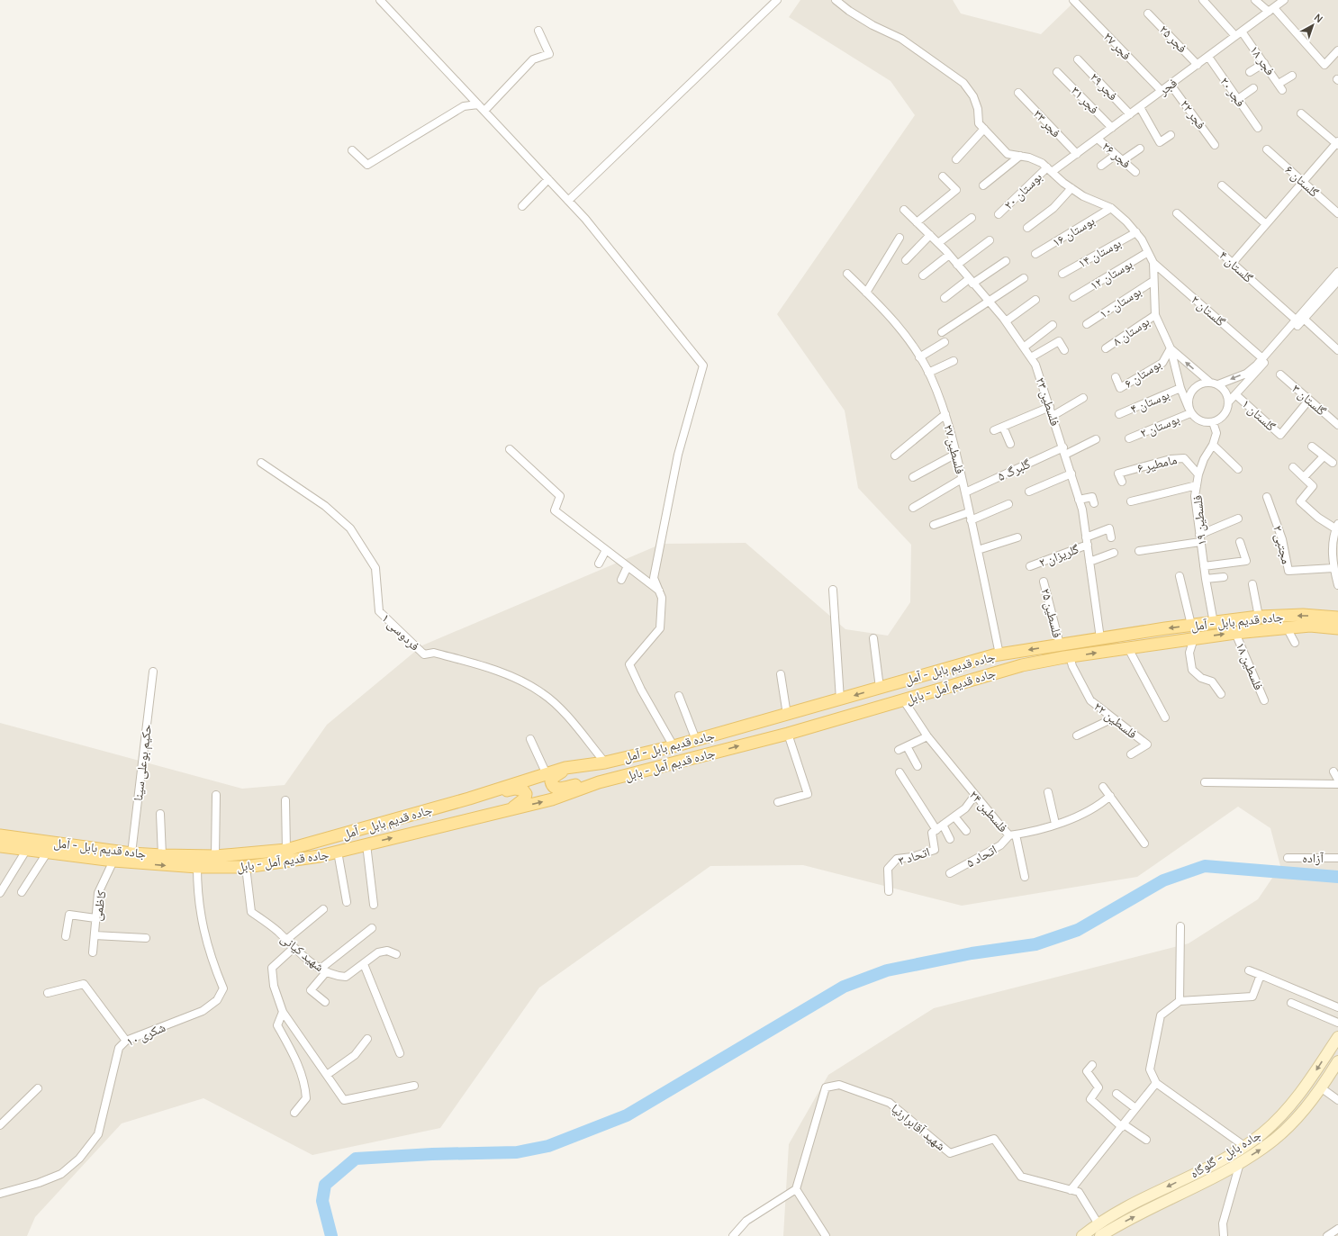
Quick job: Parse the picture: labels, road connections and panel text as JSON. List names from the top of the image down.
{
  "streets": {
    "main road": ["جاده قدیم بابل - آمل", "جاده قدیم آمل - بابل", "جاده بابل - گلوگاه"],
    "street": [
      "فجر ۲۵",
      "فجر ۲۷",
      "فجر ۱۸",
      "فجر ۲۹",
      "فجر",
      "فجر ۲۰",
      "فجر ۳۱",
      "فجر ۲۲",
      "فجر ۳۳",
      "فجر ۲۶",
      "گلستان ۶",
      "بوستان ۲۰",
      "بوستان ۱۶",
      "بوستان ۱۴",
      "گلستان ۴",
      "بوستان ۱۲",
      "بوستان ۱۰",
      "گلستان ۲",
      "بوستان ۸",
      "بوستان ۶",
      "گلستان ۳",
      "فلسطین ۲۳",
      "بوستان ۴",
      "گلستان ۱",
      "بوستان ۲",
      "فلسطین ۲۷",
      "مامطیر ۶",
      "گلبرگ ۵",
      "فلسطین ۱۹",
      "مجتبی ۲",
      "گلریزان ۲",
      "فلسطین ۲۵",
      "فردوسی ۱",
      "فلسطین ۱۸",
      "فلسطین ۲۲",
      "حکیم بوعلی سینا",
      "فلسطین ۲۴",
      "اتحاد ۳",
      "اتحاد ۵",
      "آزاده",
      "کاظمی",
      "شهید کیانی",
      "شکری ۱۰",
      "شهید آقابرارنیا"
    ]
  },
  "crossings": [
    ["فجر ۲۵", "فجر"],
    ["فجر ۲۷", "فجر"],
    ["فجر ۱۸", "فجر"],
    ["فجر ۲۹", "فجر"],
    ["فجر", "فجر ۲۰"],
    ["فجر", "فجر ۳۱"],
    ["فجر", "فجر ۲۲"],
    ["فجر", "فجر ۳۳"],
    ["فجر", "فجر ۲۶"],
    ["فجر", "بوستان ۲۰"],
    ["گلستان ۳", "گلستان ۱"],
    ["فلسطین ۲۳", "گلبرگ ۵"],
    ["فلسطین ۲۳", "گلریزان ۲"],
    ["فلسطین ۲۳", "جاده قدیم بابل - آمل"],
    ["بوستان ۲", "فلسطین ۱۹"],
    ["فلسطین ۲۷", "گلبرگ ۵"],
    ["فلسطین ۲۷", "جاده قدیم بابل - آمل"],
    ["مامطیر ۶", "فلسطین ۱۹"],
    ["فلسطین ۱۹", "جاده قدیم بابل - آمل"],
    ["فلسطین ۲۵", "جاده قدیم بابل - آمل"],
    ["جاده قدیم بابل - آمل", "فردوسی ۱"],
    ["جاده قدیم بابل - آمل", "حکیم بوعلی سینا"],
    ["فلسطین ۱۸", "جاده قدیم آمل - بابل"],
    ["جاده قدیم آمل - بابل", "فلسطین ۲۲"],
    ["جاده قدیم آمل - بابل", "فلسطین ۲۴"],
    ["جاده قدیم آمل - بابل", "کاظمی"],
    ["جاده قدیم آمل - بابل", "شهید کیانی"],
    ["جاده قدیم آمل - بابل", "شکری ۱۰"],
    ["فلسطین ۲۴", "اتحاد ۳"],
    ["فلسطین ۲۴", "اتحاد ۵"],
    ["شهید آقابرارنیا", "جاده بابل - گلوگاه"]
  ],
  "one_way": ["جاده قدیم آمل - بابل"],
  "north": "top right"
}
